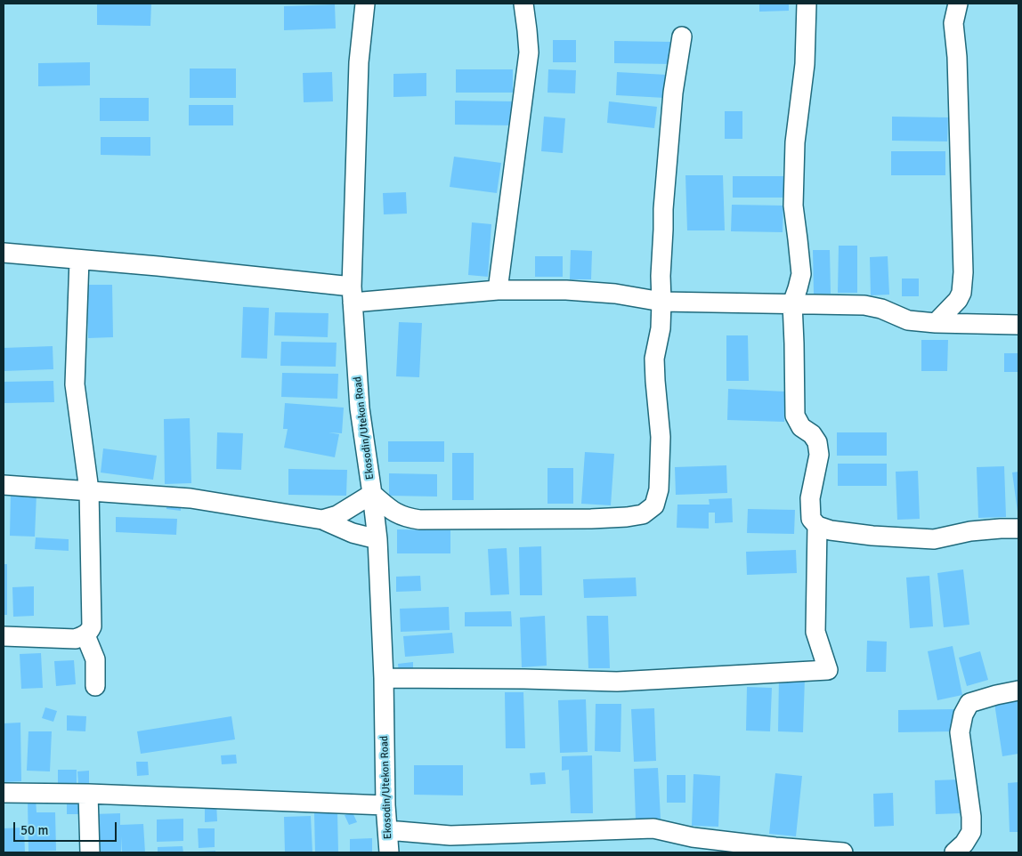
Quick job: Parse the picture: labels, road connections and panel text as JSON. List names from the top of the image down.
{
  "streets": {
    "street": ["Ekosodin/Utekon Road"]
  },
  "scale_bar": "50 m"
}
